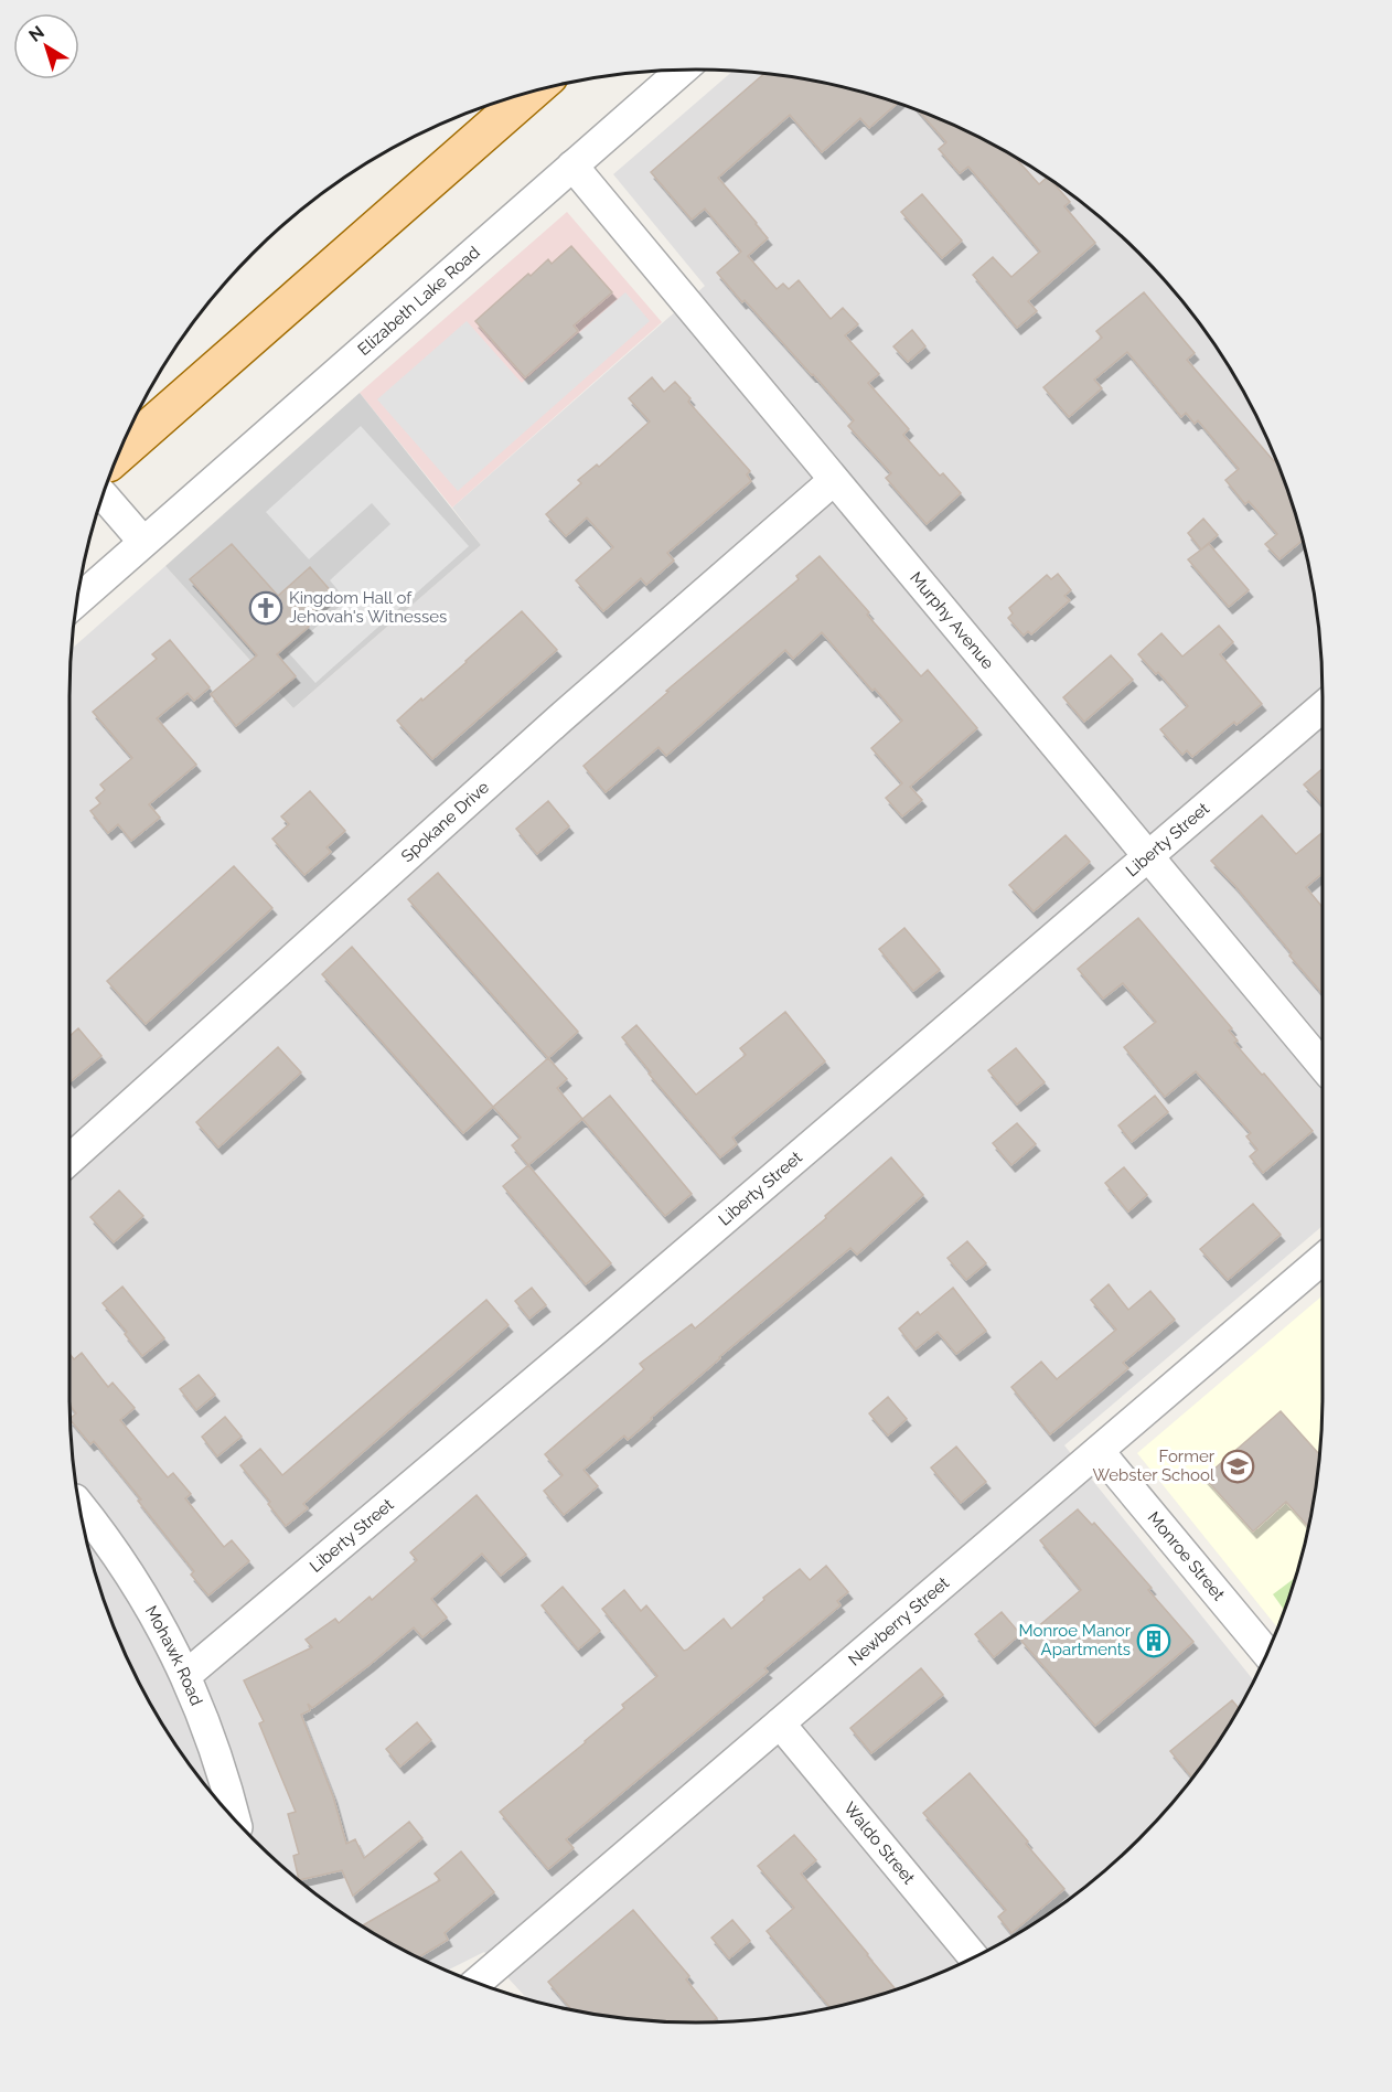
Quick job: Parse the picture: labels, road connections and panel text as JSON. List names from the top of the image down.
{
  "streets": {
    "street": [
      "Elizabeth Lake Road",
      "Murphy Avenue",
      "Spokane Drive",
      "Liberty Street",
      "Monroe Street",
      "Newberry Street",
      "Mohawk Road",
      "Waldo Street"
    ]
  },
  "crossings": [
    ["Elizabeth Lake Road", "Murphy Avenue"],
    ["Murphy Avenue", "Spokane Drive"],
    ["Murphy Avenue", "Liberty Street"],
    ["Liberty Street", "Mohawk Road"],
    ["Monroe Street", "Newberry Street"],
    ["Newberry Street", "Waldo Street"]
  ],
  "places": {
    "church": ["Kingdom Hall of Jehovah's Witnesses"],
    "school or university": ["Former Webster School"],
    "building": ["Monroe Manor Apartments"]
  },
  "north": "top left"
}
